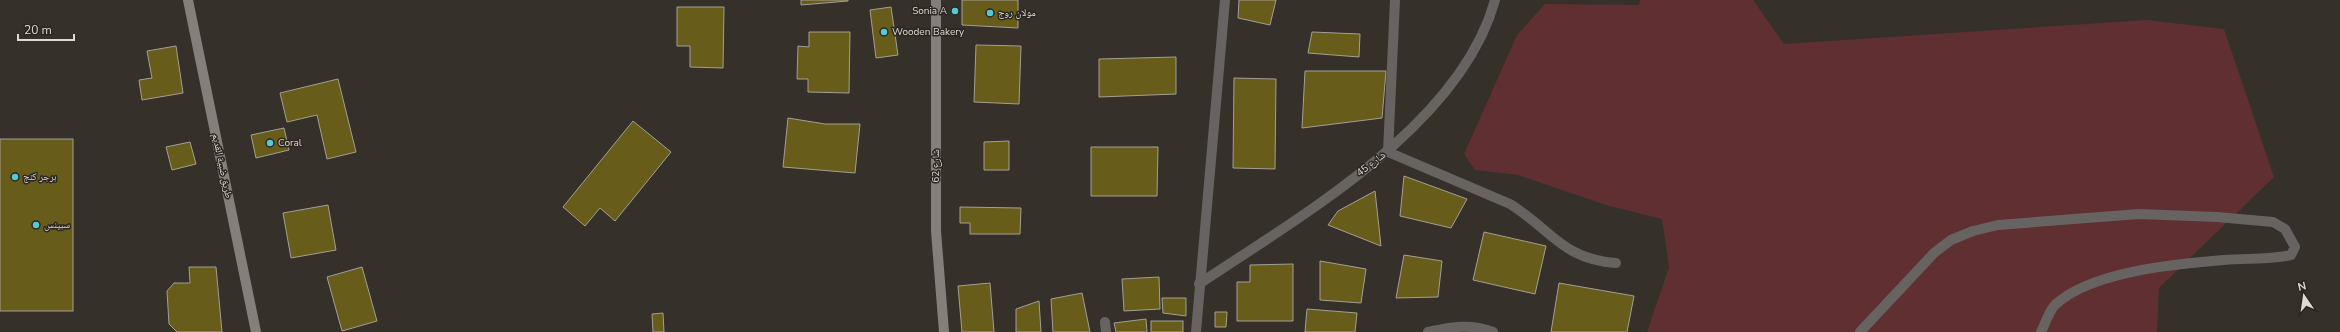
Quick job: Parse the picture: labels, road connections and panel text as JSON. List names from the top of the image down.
{
  "streets": {
    "street": ["شارع 45", "طريق ضبية القديم", "شارع 62"]
  },
  "places": [
    "Sonia A",
    "مولان روج",
    "Wooden Bakery",
    "Coral",
    "برجر كنج",
    "سبينس"
  ],
  "scale_bar": "20 m",
  "north": "top"
}
